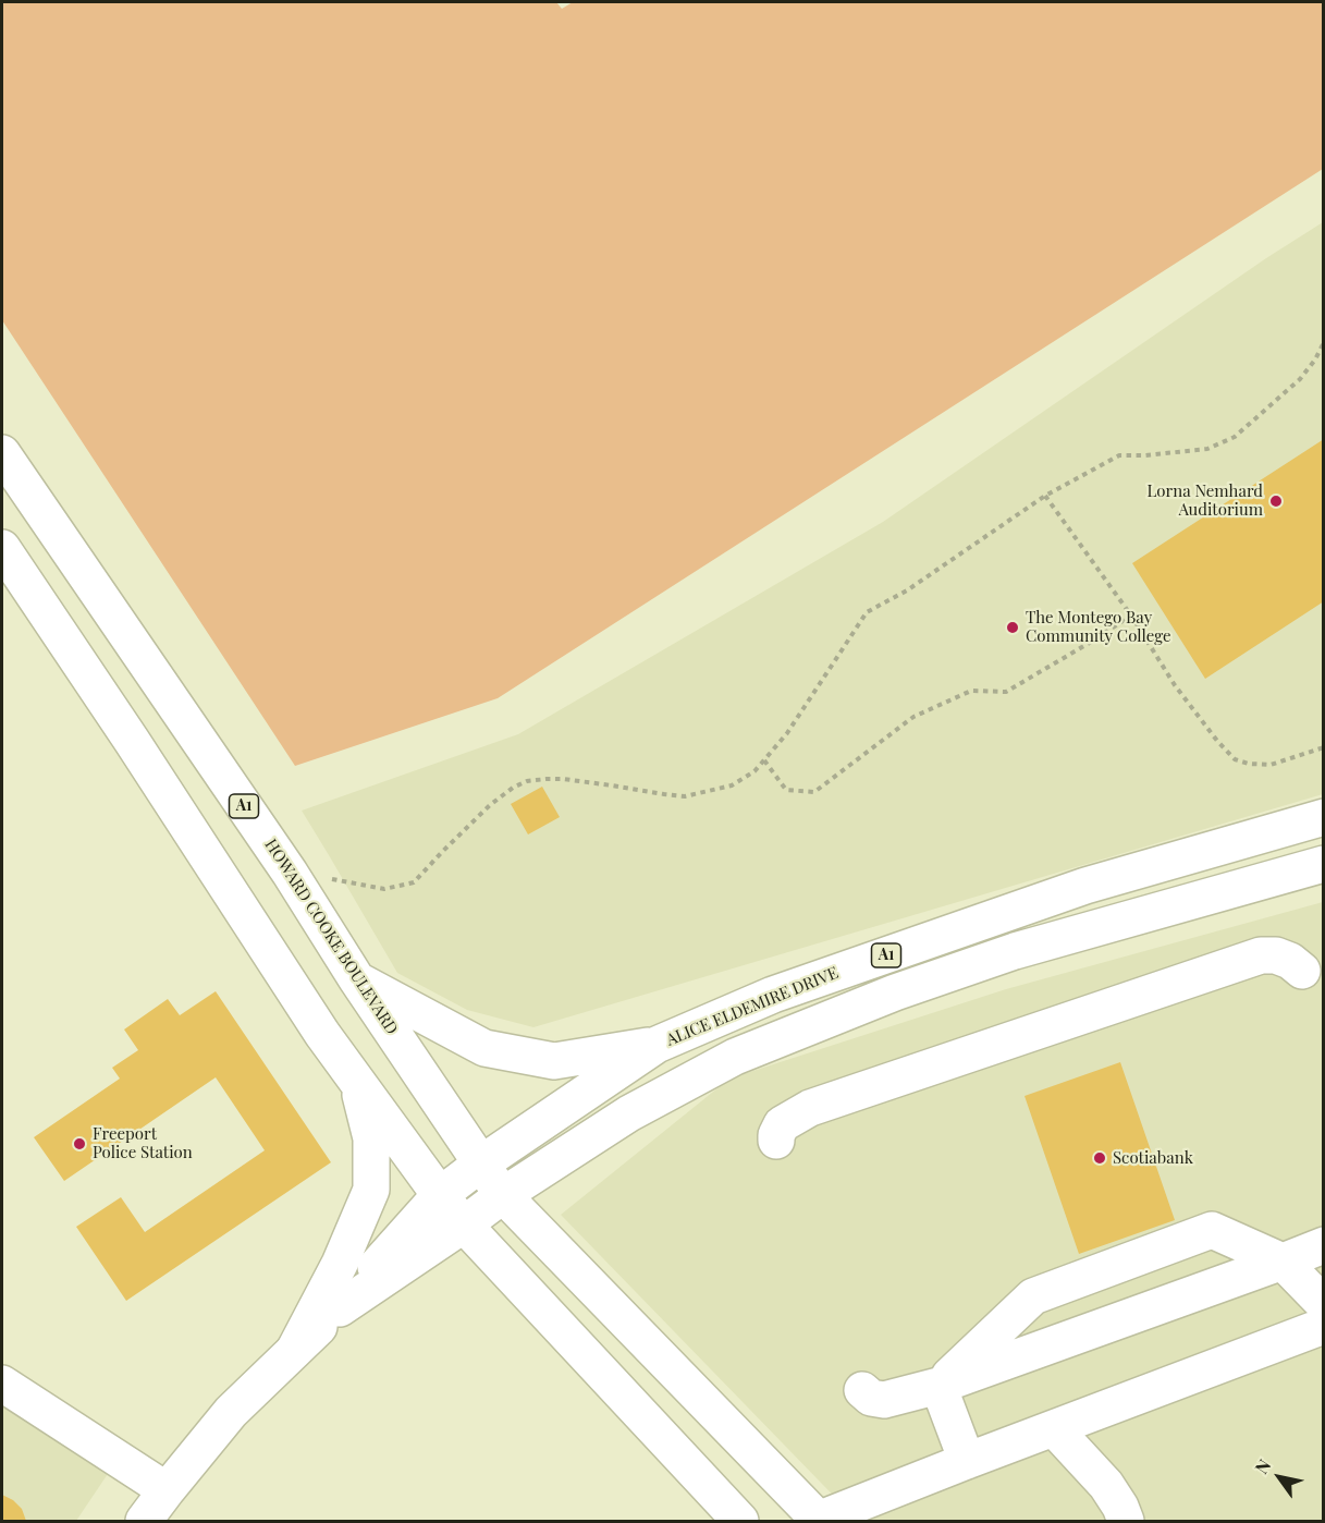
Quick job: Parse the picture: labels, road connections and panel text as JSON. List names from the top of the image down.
{
  "streets": {
    "main road": ["A1", "HOWARD COOKE BOULEVARD", "ALICE ELDEMIRE DRIVE"]
  },
  "crossings": [
    ["A1", "HOWARD COOKE BOULEVARD"],
    ["HOWARD COOKE BOULEVARD", "ALICE ELDEMIRE DRIVE"]
  ],
  "places": [
    "Lorna Nemhard Auditorium",
    "The Montego Bay Community College",
    "Freeport Police Station",
    "Scotiabank"
  ],
  "north": "top left"
}
